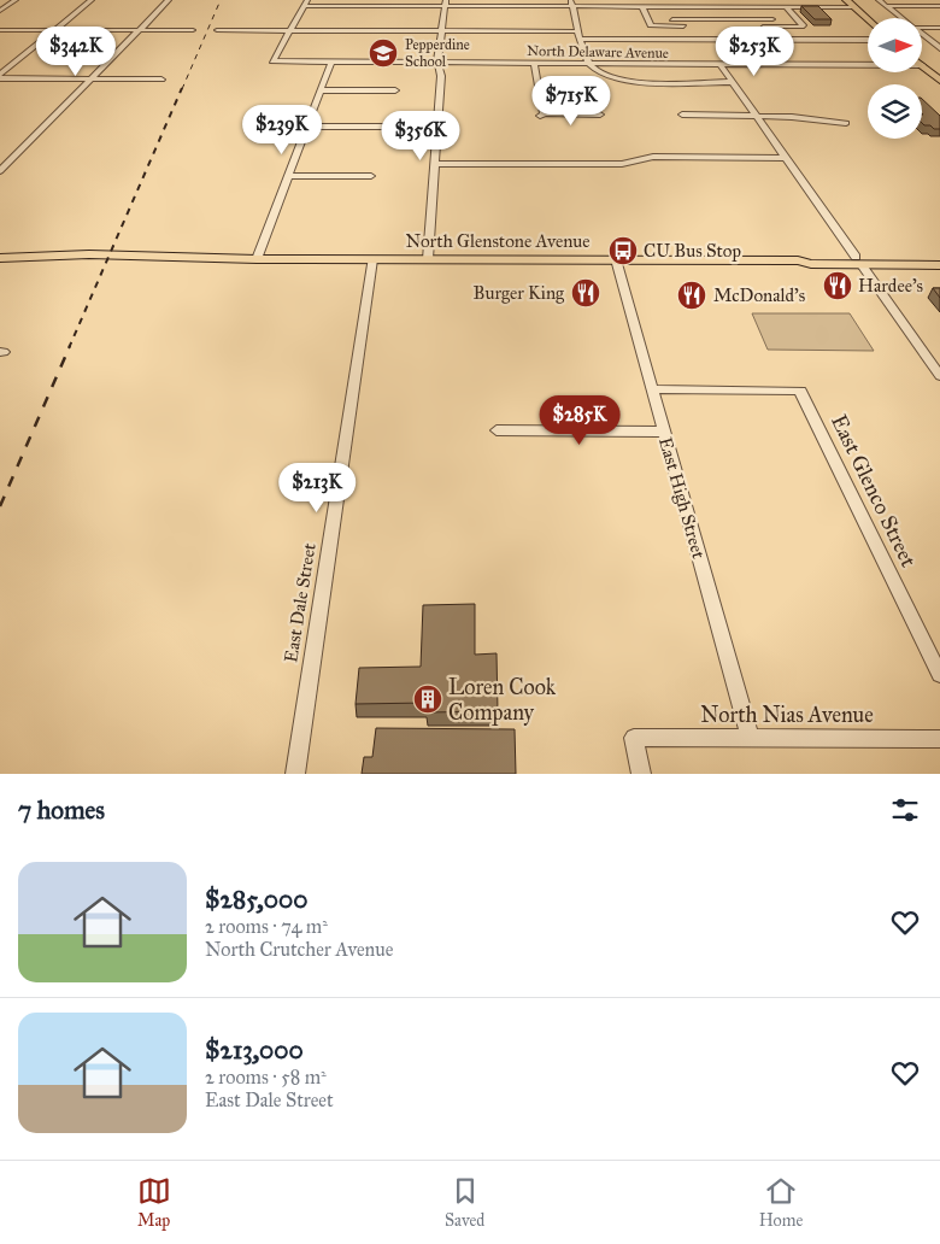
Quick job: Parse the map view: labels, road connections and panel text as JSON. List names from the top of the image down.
{
  "streets": {
    "main road": ["North Glenstone Avenue"],
    "street": [
      "North Delaware Avenue",
      "East Glenco Street",
      "East High Street",
      "East Dale Street",
      "North Nias Avenue"
    ]
  },
  "crossings": [
    ["North Glenstone Avenue", "East High Street"],
    ["North Glenstone Avenue", "East Dale Street"],
    ["East Glenco Street", "East High Street"],
    ["East High Street", "North Nias Avenue"]
  ],
  "places": {
    "school or university": ["Pepperdine School"],
    "bus stop": ["CU Bus Stop"],
    "restaurant": ["Hardee's", "Burger King", "McDonald's"],
    "building": ["Loren Cook Company"]
  },
  "north": "right",
  "page": {
    "price": [
      "$342K",
      "$253K",
      "$715K",
      "$239K",
      "$356K",
      "$285K",
      "$213K"
    ],
    "heading": "7 homes",
    "list": [
      {
        "name": "$285,000",
        "note": "2 rooms · 74 m² · North Crutcher Avenue"
      },
      {
        "name": "$213,000",
        "note": "2 rooms · 58 m² · East Dale Street"
      }
    ],
    "tabs": ["Map", "Saved", "Home"]
  }
}
